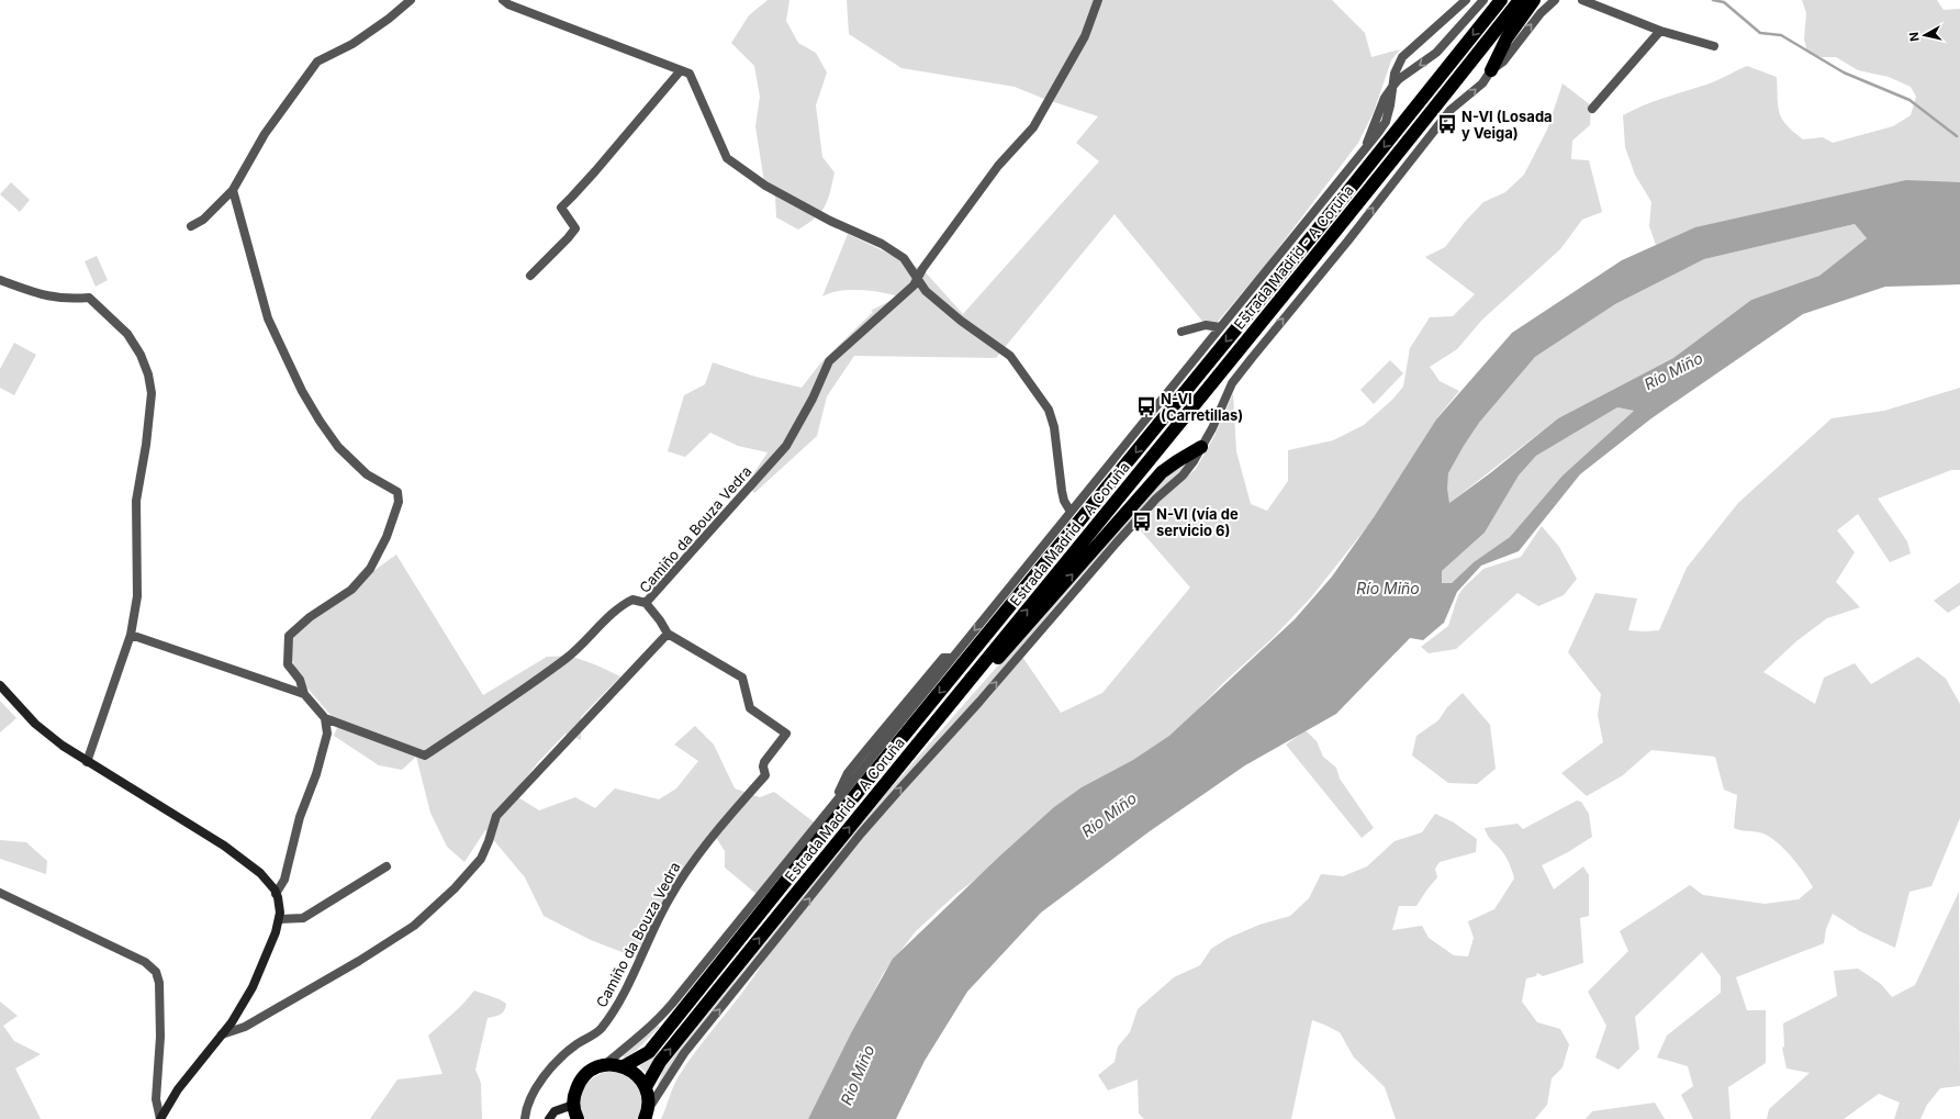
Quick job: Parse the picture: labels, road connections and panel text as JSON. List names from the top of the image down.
{
  "streets": {
    "highway": ["Estrada Madrid - A Coruña"],
    "street": ["Camiño da Bouza Vedra"]
  },
  "water": ["Río Miño"],
  "places": {
    "bus stop": ["N-VI (Losada y Veiga)", "N-VI (Carretillas)", "N-VI (vía de servicio 6)"]
  },
  "north": "left"
}
